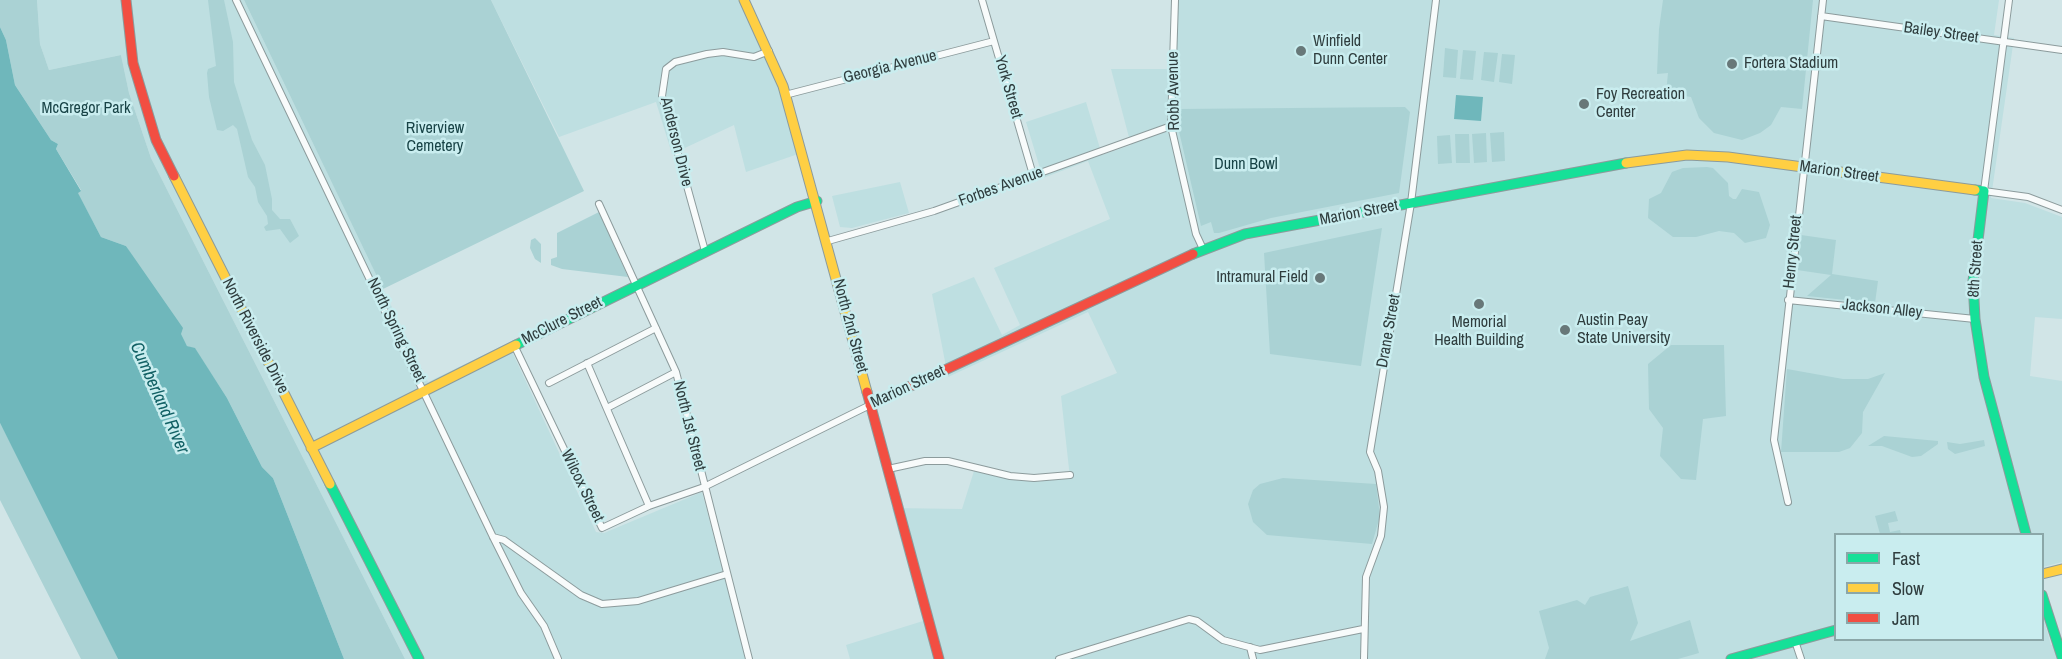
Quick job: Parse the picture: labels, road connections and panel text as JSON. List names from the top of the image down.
{
  "streets": {
    "main road": [
      "Marion Street",
      "8th Street",
      "McClure Street",
      "North 2nd Street",
      "North Riverside Drive"
    ],
    "street": [
      "Bailey Street",
      "Georgia Avenue",
      "York Street",
      "Robb Avenue",
      "Anderson Drive",
      "Forbes Avenue",
      "Henry Street",
      "Jackson Alley",
      "North Spring Street",
      "Drane Street",
      "North 1st Street",
      "Wilcox Street"
    ]
  },
  "crossings": [
    ["Bailey Street", "Henry Street"],
    ["Bailey Street", "8th Street"],
    ["Georgia Avenue", "York Street"],
    ["Georgia Avenue", "North 2nd Street"],
    ["York Street", "Forbes Avenue"],
    ["Robb Avenue", "Marion Street"],
    ["Robb Avenue", "Forbes Avenue"],
    ["Anderson Drive", "McClure Street"],
    ["Anderson Drive", "North 2nd Street"],
    ["Marion Street", "Henry Street"],
    ["Marion Street", "8th Street"],
    ["Marion Street", "North 2nd Street"],
    ["Marion Street", "Drane Street"],
    ["Marion Street", "North 1st Street"],
    ["Marion Street", "Wilcox Street"],
    ["Forbes Avenue", "North 2nd Street"],
    ["Henry Street", "Jackson Alley"],
    ["8th Street", "Jackson Alley"],
    ["McClure Street", "North 2nd Street"],
    ["McClure Street", "North Spring Street"],
    ["McClure Street", "North Riverside Drive"],
    ["McClure Street", "North 1st Street"],
    ["McClure Street", "Wilcox Street"],
    ["North 1st Street", "Wilcox Street"]
  ],
  "water": ["Cumberland River"],
  "parks": ["McGregor Park", "Riverview Cemetery", "Dunn Bowl"],
  "places": [
    "Winfield Dunn Center",
    "Fortera Stadium",
    "Foy Recreation Center",
    "Intramural Field",
    "Memorial Health Building",
    "Austin Peay State University"
  ],
  "legend": ["Fast", "Slow", "Jam"]
}
